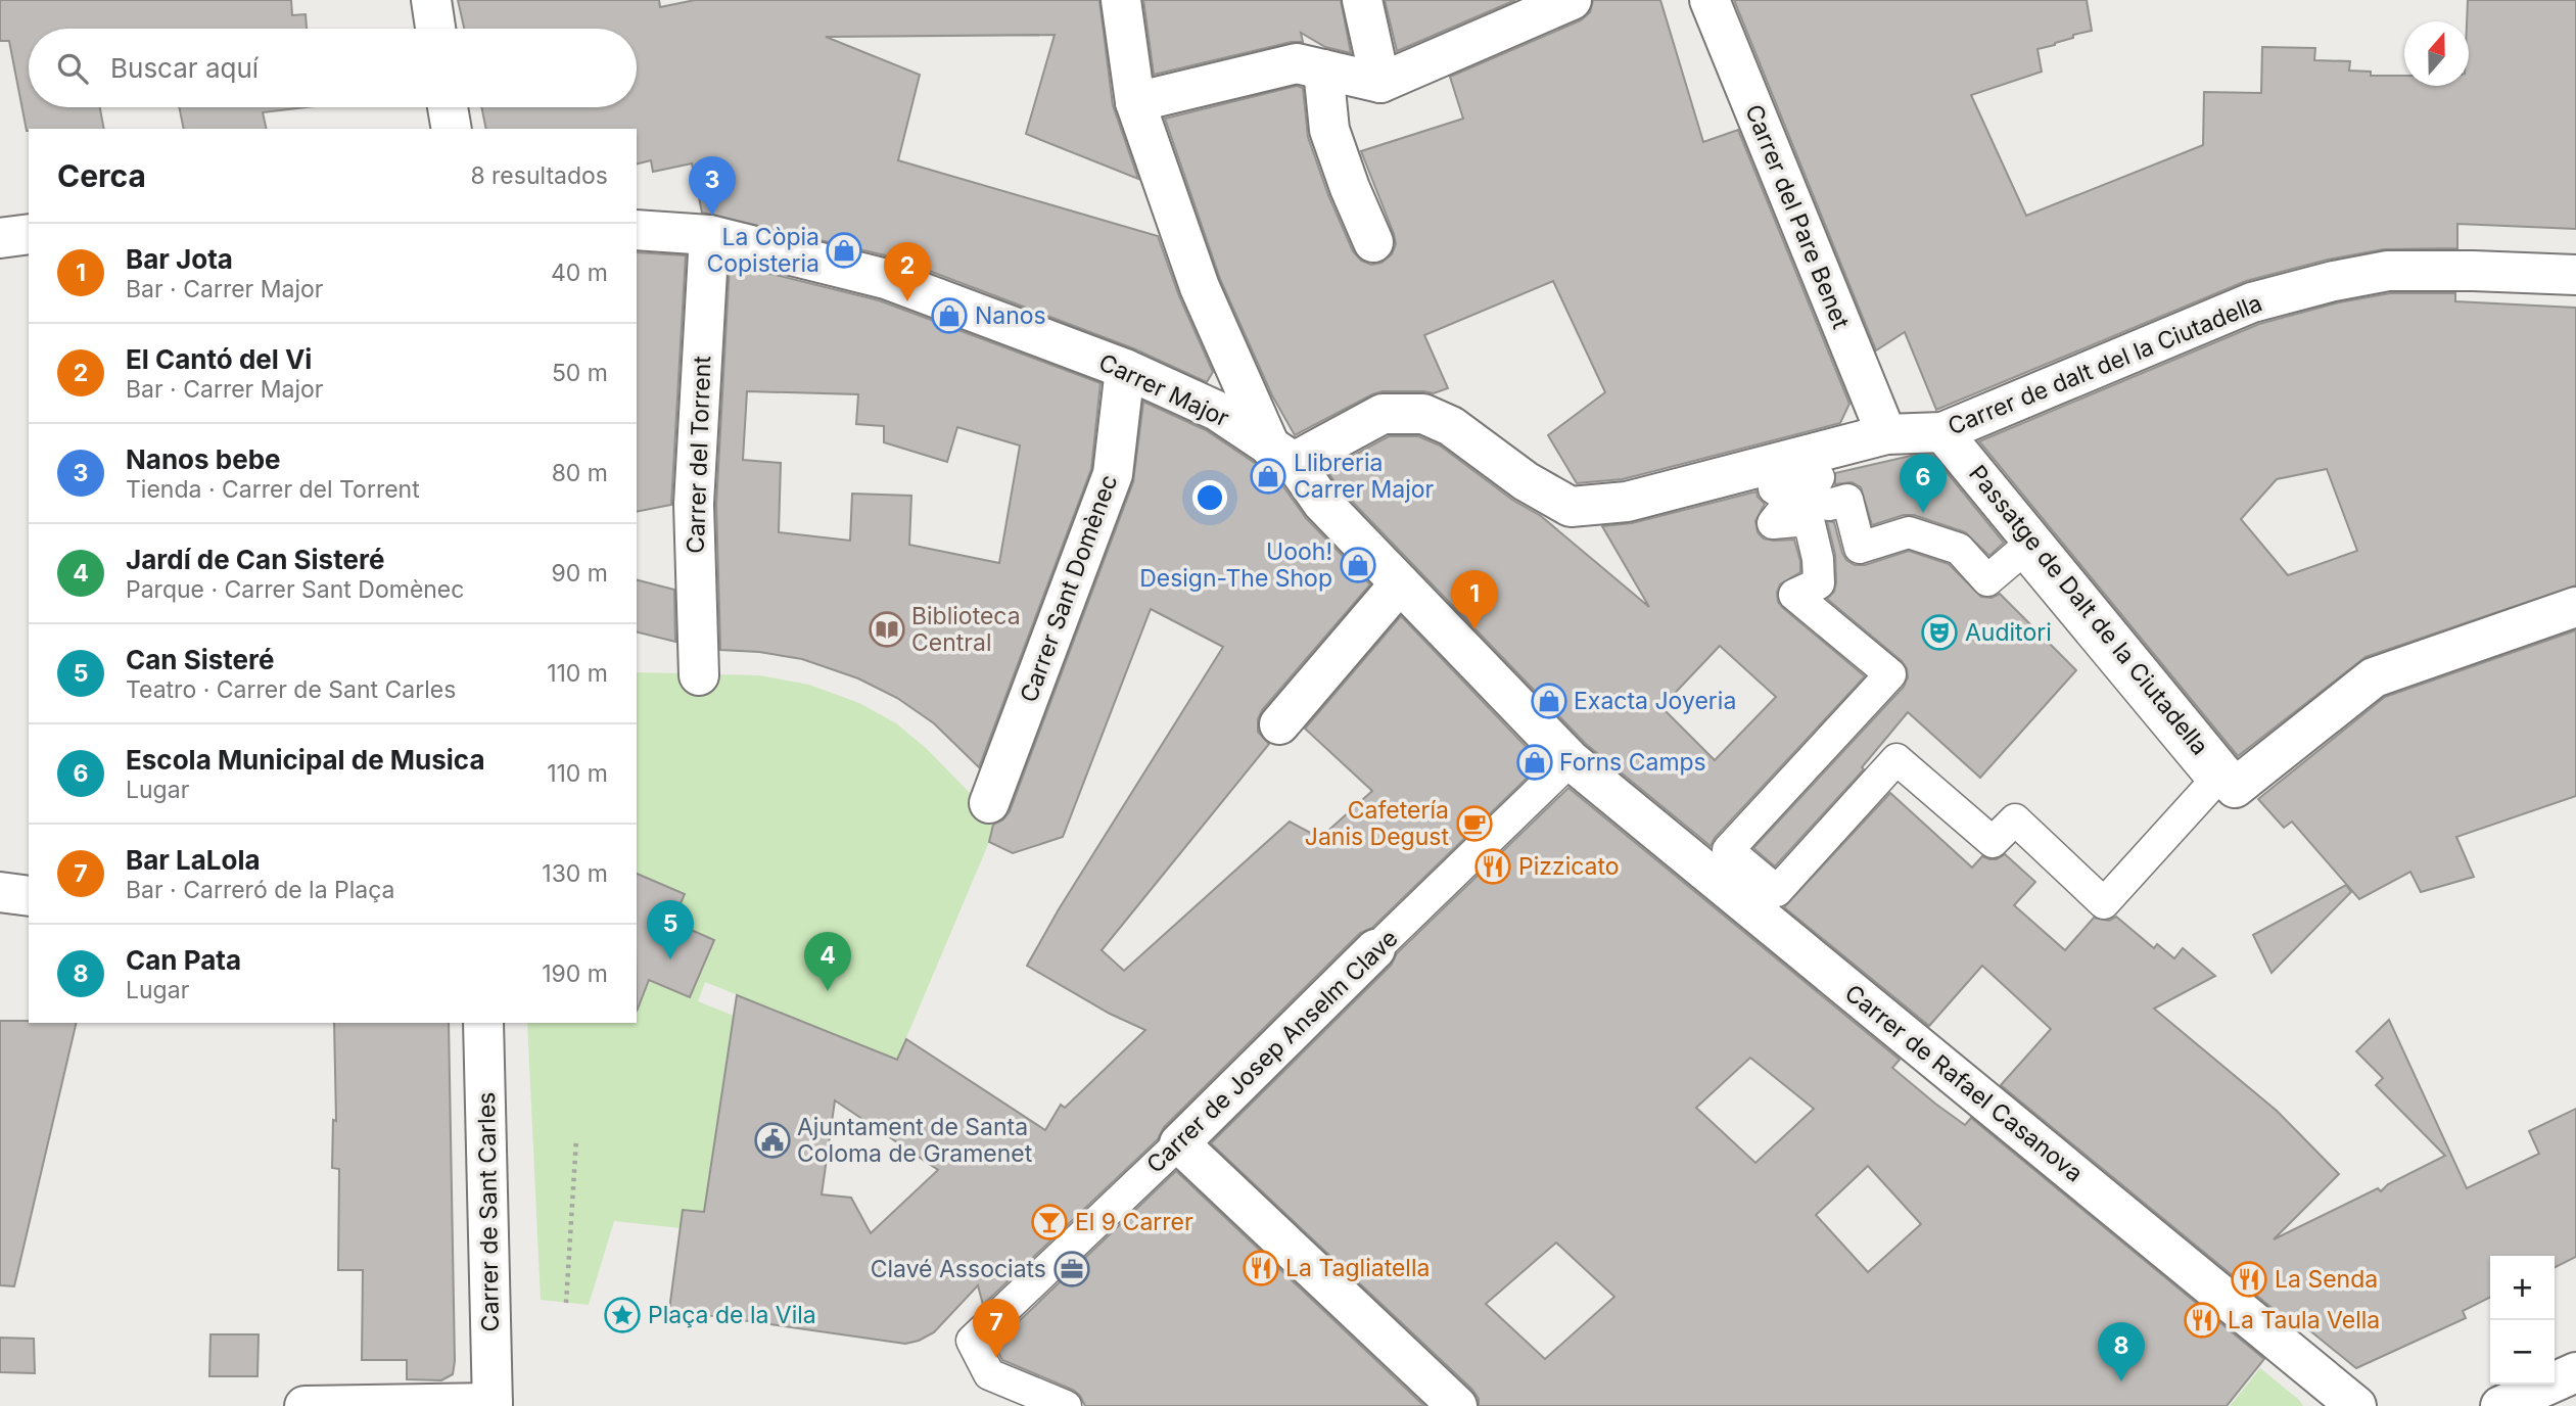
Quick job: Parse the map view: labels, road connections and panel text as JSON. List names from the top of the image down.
{
  "streets": {
    "street": [
      "Carrer del Pare Benet",
      "Carrer de dalt del la Ciutadella",
      "Carrer Major",
      "Carrer del Torrent",
      "Carrer Sant Domènec",
      "Passatge de Dalt de la Ciutadella",
      "Carrer de Josep Anselm Clave",
      "Carrer de Rafael Casanova",
      "Carrer de Sant Carles"
    ]
  },
  "crossings": [
    ["Carrer del Pare Benet", "Carrer de dalt del la Ciutadella"],
    ["Carrer de dalt del la Ciutadella", "Carrer Major"],
    ["Carrer de dalt del la Ciutadella", "Passatge de Dalt de la Ciutadella"],
    ["Carrer Major", "Carrer del Torrent"],
    ["Carrer Major", "Carrer Sant Domènec"],
    ["Carrer Major", "Carrer de Josep Anselm Clave"],
    ["Carrer Major", "Carrer de Rafael Casanova"],
    ["Carrer de Josep Anselm Clave", "Carrer de Rafael Casanova"]
  ],
  "places": {
    "shop": [
      "La Còpia Copisteria",
      "Nanos",
      "Llibreria Carrer Major",
      "Uooh! Design-The Shop",
      "Exacta Joyeria",
      "Forns Camps"
    ],
    "library": ["Biblioteca Central"],
    "theatre": ["Auditori"],
    "cafe": ["Cafetería Janis Degust"],
    "restaurant": [
      "Pizzicato",
      "La Tagliatella",
      "La Senda",
      "La Taula Vella"
    ],
    "public building": ["Ajuntament de Santa Coloma de Gramenet"],
    "bar": ["El 9 Carrer"],
    "office": ["Clavé Associats"],
    "place": ["Plaça de la Vila"]
  },
  "north": "top",
  "page": {
    "search": "Buscar aquí",
    "heading": ["Cerca", "8 resultados"],
    "pins": [
      "3",
      "2",
      "6",
      "1",
      "5",
      "4",
      "7",
      "8"
    ],
    "list": [
      {
        "mark": "1",
        "name": "Bar Jota",
        "note": "Bar · Carrer Major",
        "value": "40 m"
      },
      {
        "mark": "2",
        "name": "El Cantó del Vi",
        "note": "Bar · Carrer Major",
        "value": "50 m"
      },
      {
        "mark": "3",
        "name": "Nanos bebe",
        "note": "Tienda · Carrer del Torrent",
        "value": "80 m"
      },
      {
        "mark": "4",
        "name": "Jardí de Can Sisteré",
        "note": "Parque · Carrer Sant Domènec",
        "value": "90 m"
      },
      {
        "mark": "5",
        "name": "Can Sisteré",
        "note": "Teatro · Carrer de Sant Carles",
        "value": "110 m"
      },
      {
        "mark": "6",
        "name": "Escola Municipal de Musica",
        "note": "Lugar",
        "value": "110 m"
      },
      {
        "mark": "7",
        "name": "Bar LaLola",
        "note": "Bar · Carreró de la Plaça",
        "value": "130 m"
      },
      {
        "mark": "8",
        "name": "Can Pata",
        "note": "Lugar",
        "value": "190 m"
      }
    ],
    "map_buttons": ["+", "−"]
  }
}
